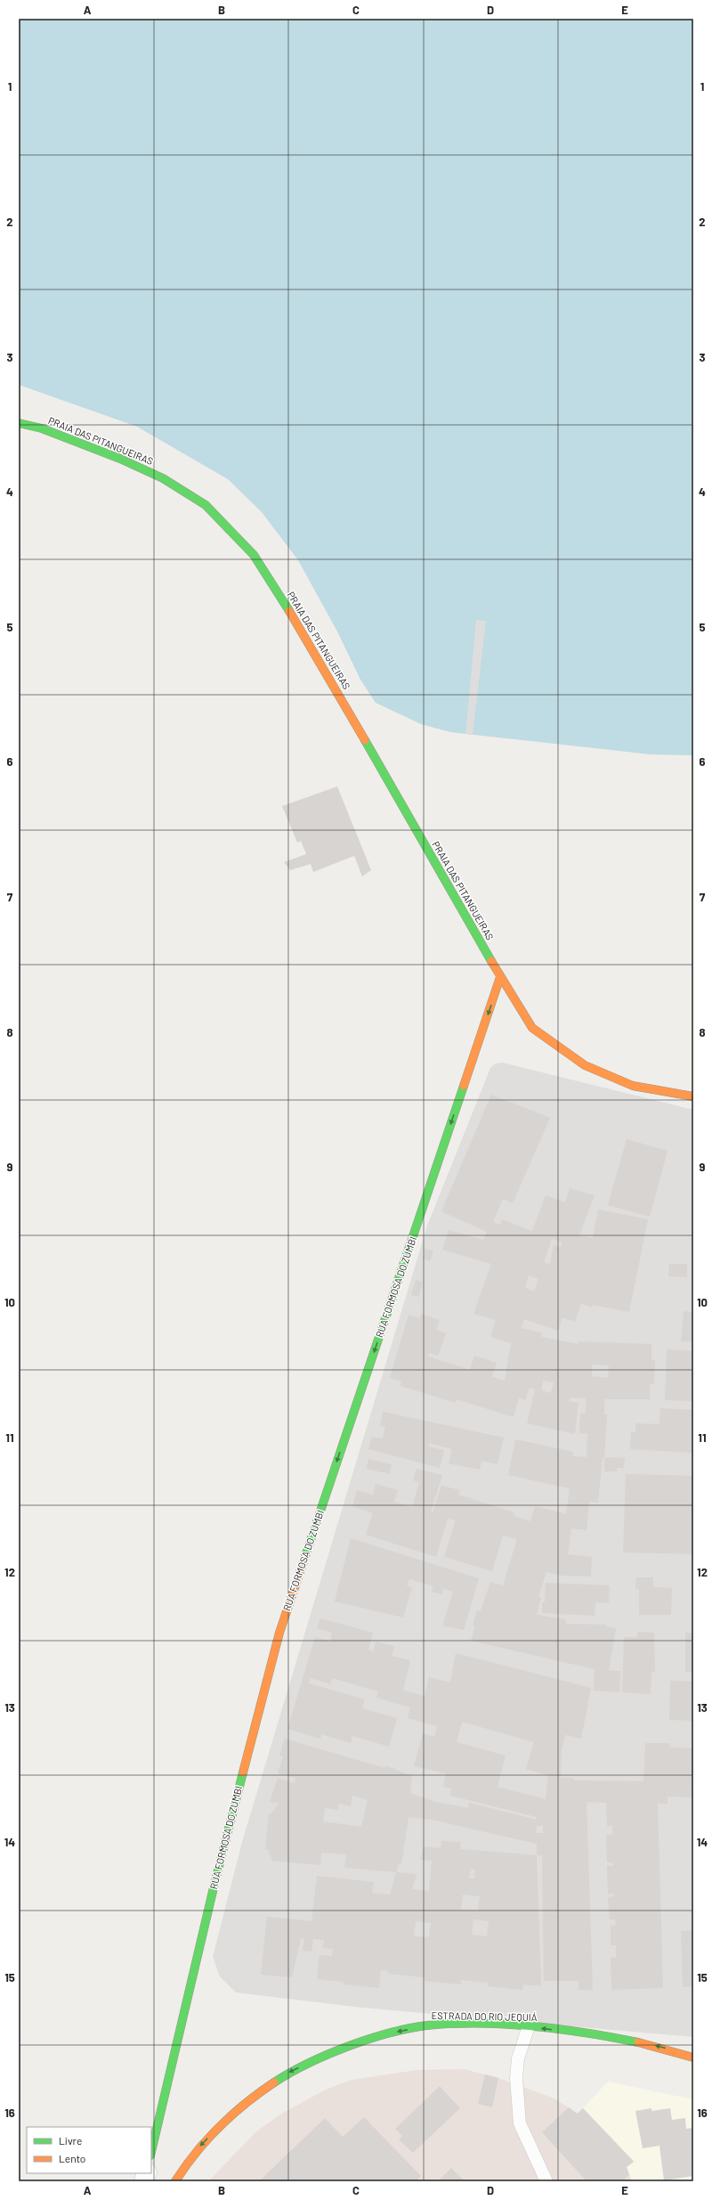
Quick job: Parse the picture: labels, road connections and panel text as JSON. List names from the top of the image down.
{
  "streets": {
    "main road": ["PRAIA DAS PITANGUEIRAS", "RUA FORMOSA DO ZUMBI", "ESTRADA DO RIO JEQUIÁ"]
  },
  "crossings": [
    ["PRAIA DAS PITANGUEIRAS", "RUA FORMOSA DO ZUMBI"]
  ],
  "one_way": ["RUA FORMOSA DO ZUMBI", "ESTRADA DO RIO JEQUIÁ"],
  "legend": ["Livre", "Lento"],
  "grid": {
    "columns": [
      "A",
      "B",
      "C",
      "D",
      "E"
    ],
    "rows": [
      "1",
      "2",
      "3",
      "4",
      "5",
      "6",
      "7",
      "8",
      "9",
      "10",
      "11",
      "12",
      "13",
      "14",
      "15",
      "16"
    ]
  }
}
